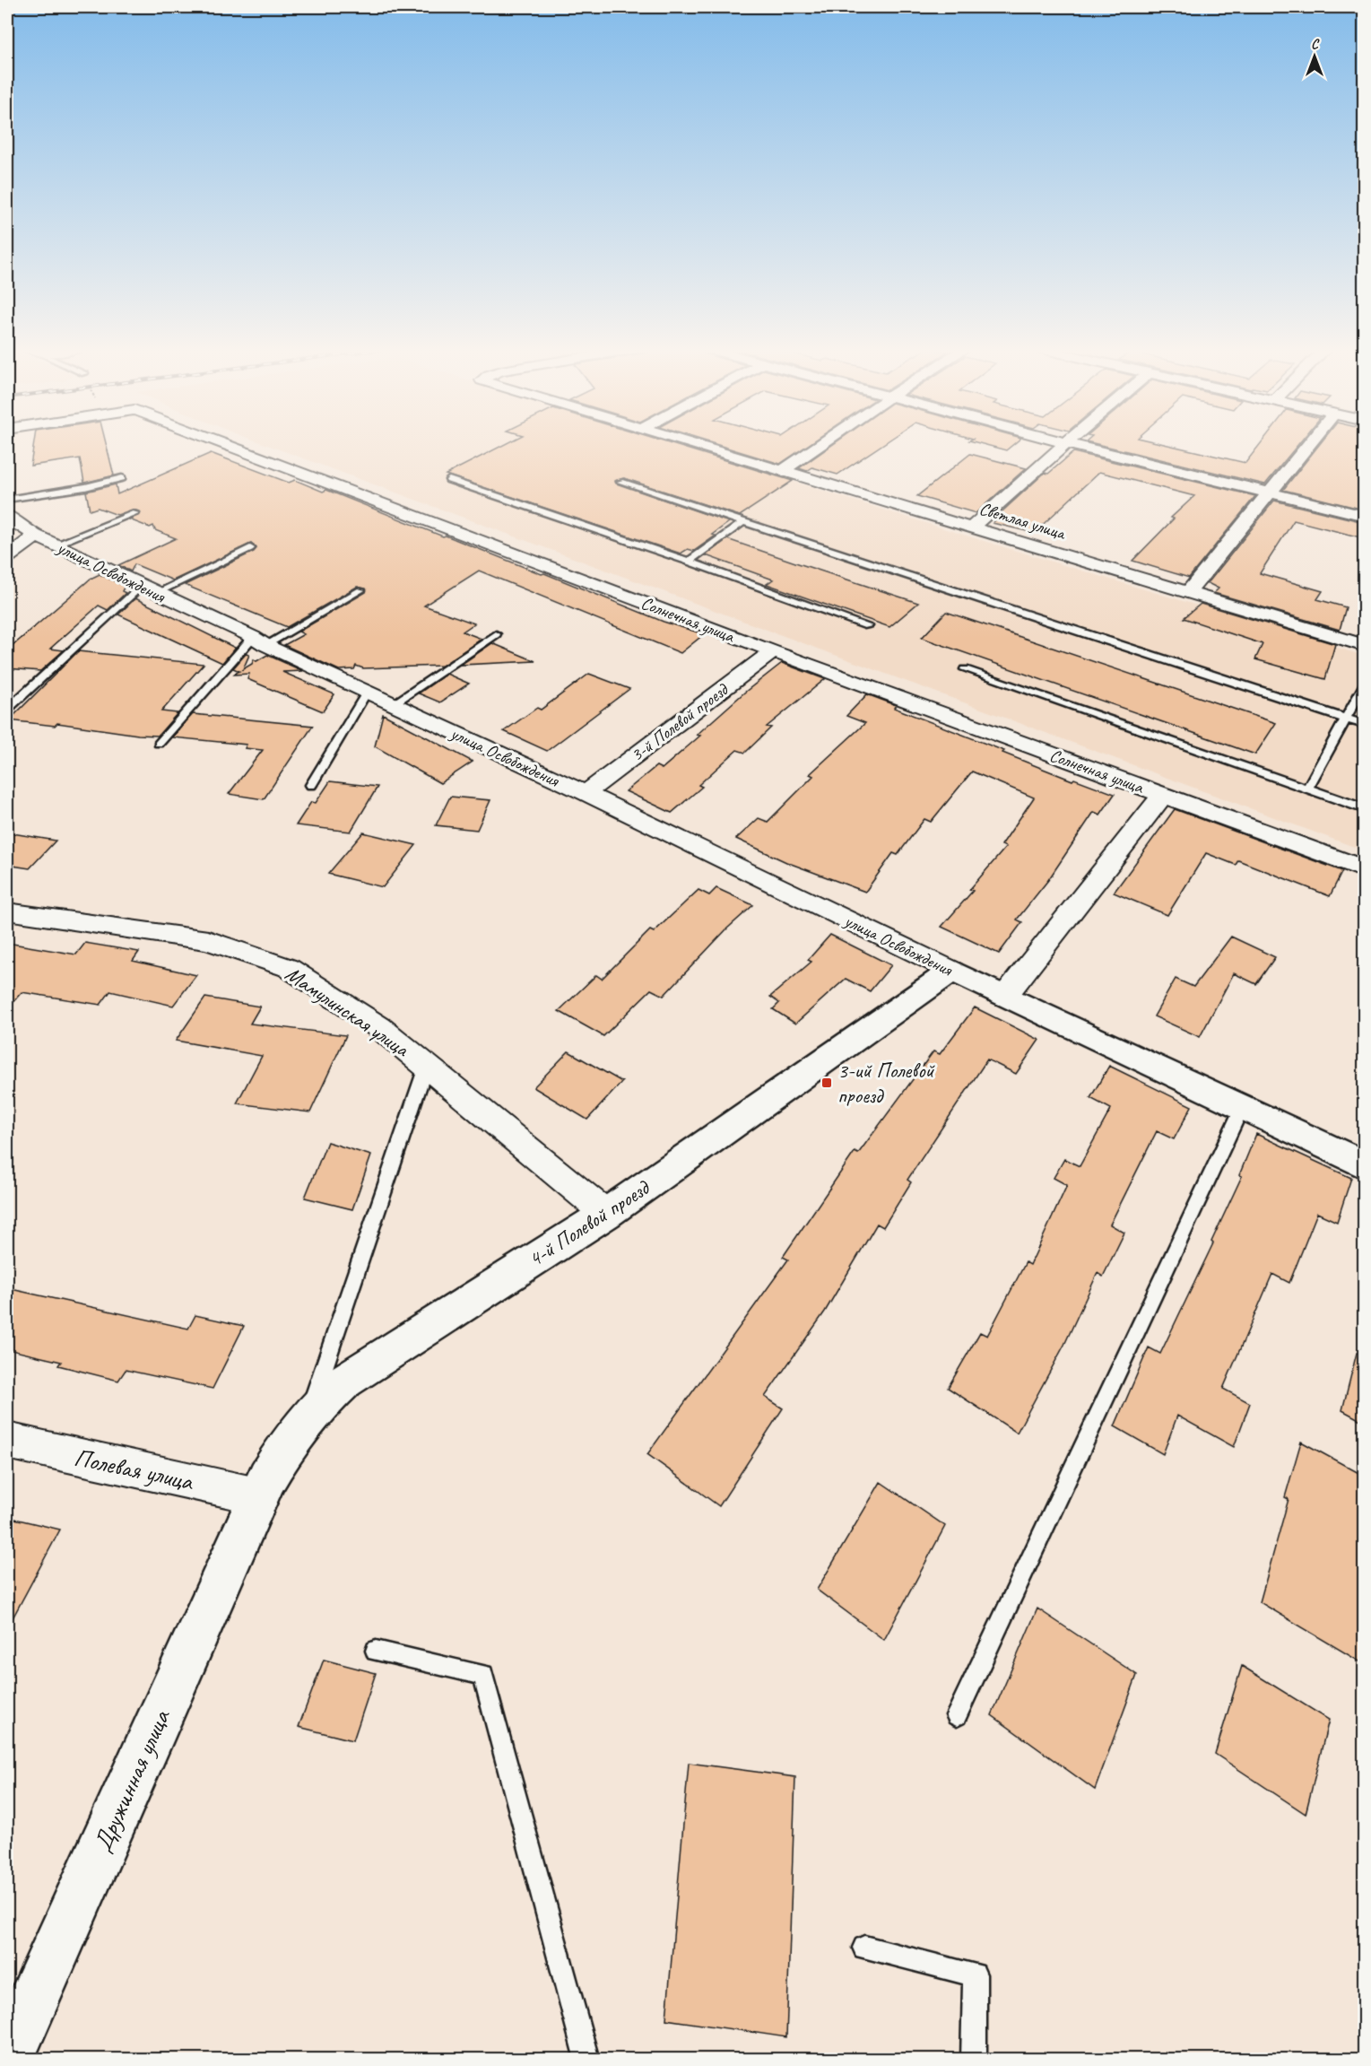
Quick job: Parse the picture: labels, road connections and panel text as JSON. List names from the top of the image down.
{
  "streets": {
    "street": [
      "Светлая улица",
      "улица Освобождения",
      "Солнечная улица",
      "3-й Полевой проезд",
      "Мамулинская улица",
      "4-й Полевой проезд",
      "Полевая улица",
      "Дружинная улица"
    ]
  },
  "crossings": [
    ["улица Освобождения", "3-й Полевой проезд"],
    ["улица Освобождения", "4-й Полевой проезд"],
    ["Солнечная улица", "3-й Полевой проезд"],
    ["Мамулинская улица", "4-й Полевой проезд"],
    ["4-й Полевой проезд", "Полевая улица"],
    ["4-й Полевой проезд", "Дружинная улица"],
    ["Полевая улица", "Дружинная улица"]
  ],
  "places": {
    "transit": ["3-ий Полевой проезд"]
  },
  "north": "top"
}
